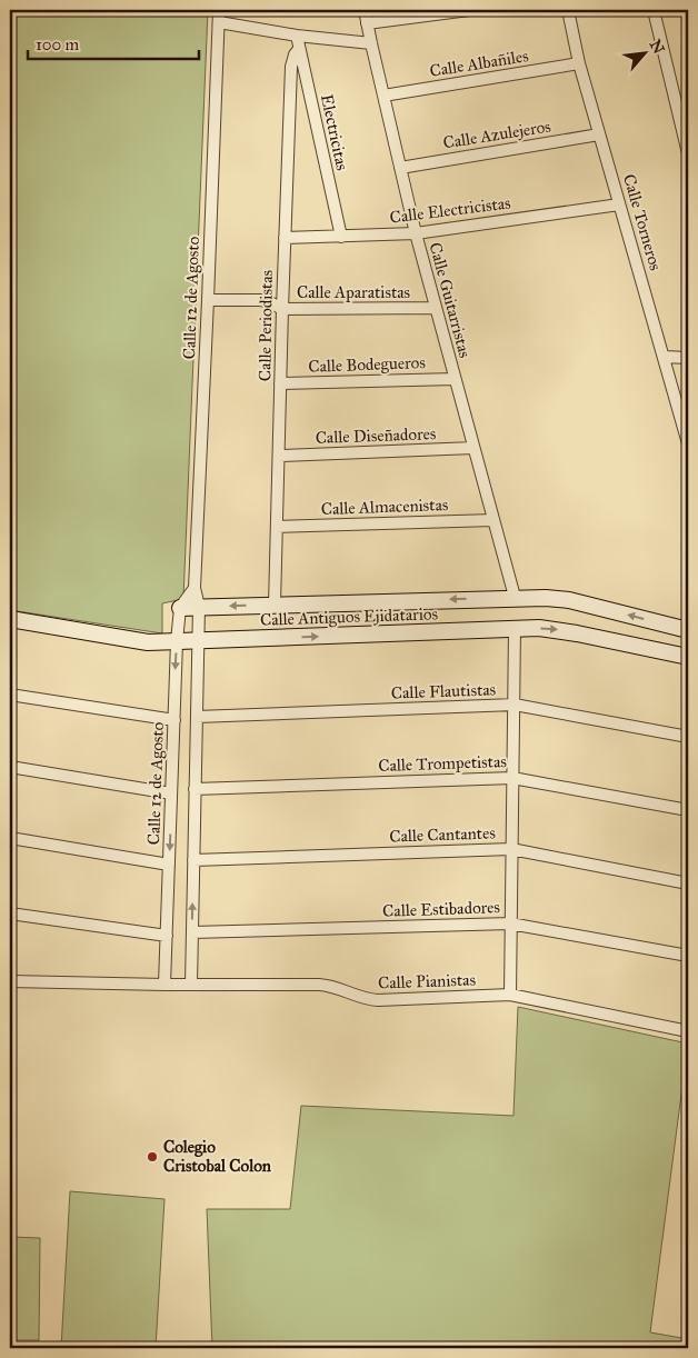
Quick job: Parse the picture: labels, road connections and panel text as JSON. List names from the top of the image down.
{
  "streets": {
    "street": [
      "Calle Albañiles",
      "Electricitas",
      "Calle Azulejeros",
      "Calle Electricistas",
      "Calle Torneros",
      "Calle Aparatistas",
      "Calle 12 de Agosto",
      "Calle Guitarristas",
      "Calle Periodistas",
      "Calle Bodegueros",
      "Calle Diseñadores",
      "Calle Almacenistas",
      "Calle Antiguos Ejidatarios",
      "Calle Flautistas",
      "Calle Trompetistas",
      "Calle Cantantes",
      "Calle Estibadores",
      "Calle Pianistas"
    ]
  },
  "crossings": [
    ["Calle Albañiles", "Calle Torneros"],
    ["Calle Albañiles", "Calle Guitarristas"],
    ["Electricitas", "Calle Electricistas"],
    ["Electricitas", "Calle Periodistas"],
    ["Calle Azulejeros", "Calle Torneros"],
    ["Calle Azulejeros", "Calle Guitarristas"],
    ["Calle Electricistas", "Calle Torneros"],
    ["Calle Electricistas", "Calle Guitarristas"],
    ["Calle Electricistas", "Calle Periodistas"],
    ["Calle Aparatistas", "Calle 12 de Agosto"],
    ["Calle Aparatistas", "Calle Guitarristas"],
    ["Calle Aparatistas", "Calle Periodistas"],
    ["Calle 12 de Agosto", "Calle Antiguos Ejidatarios"],
    ["Calle 12 de Agosto", "Calle Flautistas"],
    ["Calle 12 de Agosto", "Calle Trompetistas"],
    ["Calle 12 de Agosto", "Calle Cantantes"],
    ["Calle 12 de Agosto", "Calle Estibadores"],
    ["Calle 12 de Agosto", "Calle Pianistas"],
    ["Calle Guitarristas", "Calle Bodegueros"],
    ["Calle Guitarristas", "Calle Diseñadores"],
    ["Calle Guitarristas", "Calle Almacenistas"],
    ["Calle Guitarristas", "Calle Antiguos Ejidatarios"],
    ["Calle Periodistas", "Calle Bodegueros"],
    ["Calle Periodistas", "Calle Diseñadores"],
    ["Calle Periodistas", "Calle Almacenistas"],
    ["Calle Periodistas", "Calle Antiguos Ejidatarios"]
  ],
  "places": ["Colegio Cristobal Colon"],
  "scale_bar": "100 m",
  "north": "top right"
}
